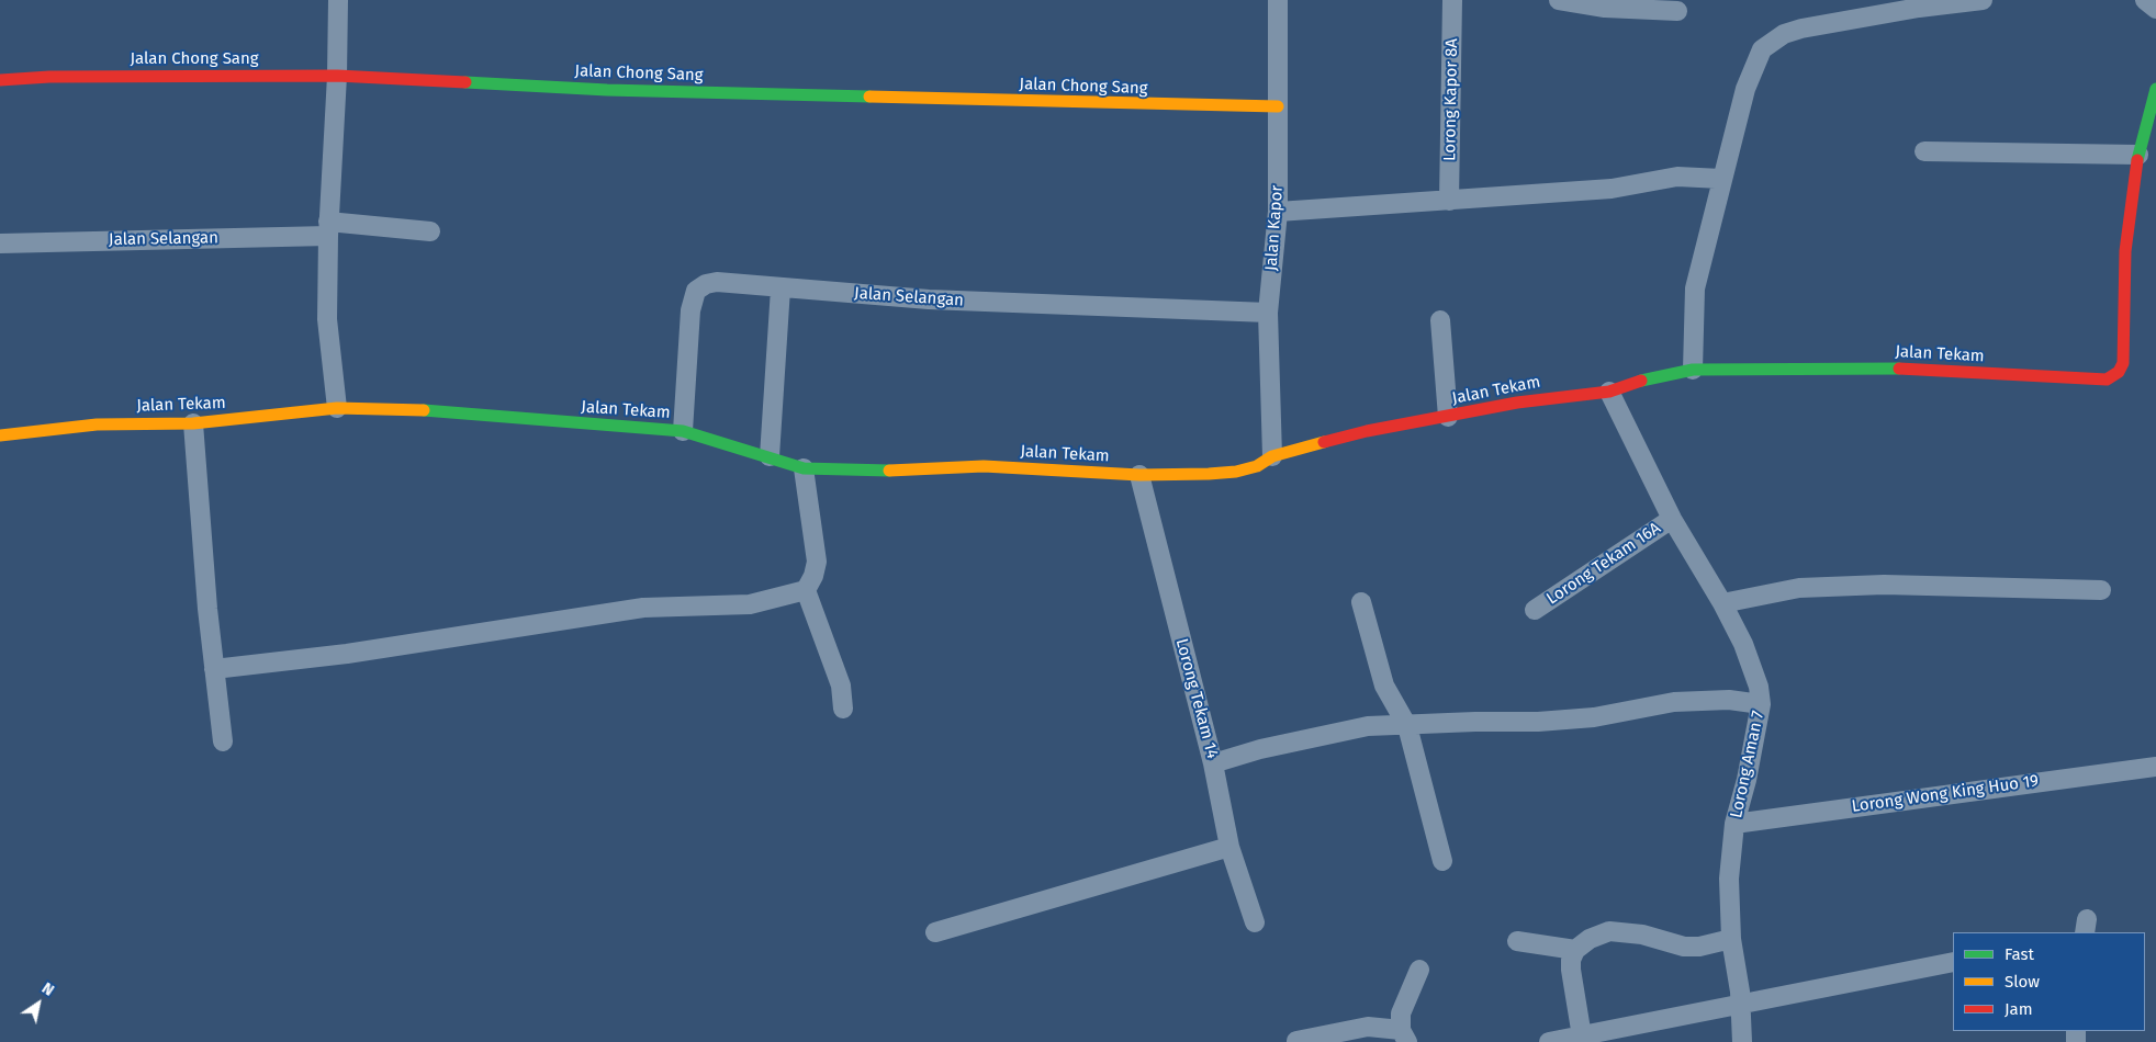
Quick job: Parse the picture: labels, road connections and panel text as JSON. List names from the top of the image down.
{
  "streets": {
    "street": [
      "Jalan Chong Sang",
      "Lorong Kapor 8A",
      "Jalan Kapor",
      "Jalan Selangan",
      "Jalan Tekam",
      "Lorong Tekam 16A",
      "Lorong Tekam 14",
      "Lorong Aman 7",
      "Lorong Wong King Huo 19"
    ]
  },
  "crossings": [
    ["Jalan Chong Sang", "Jalan Kapor"],
    ["Jalan Kapor", "Jalan Selangan"],
    ["Jalan Kapor", "Jalan Tekam"],
    ["Jalan Selangan", "Jalan Tekam"],
    ["Jalan Tekam", "Lorong Tekam 14"],
    ["Jalan Tekam", "Lorong Aman 7"],
    ["Lorong Tekam 16A", "Lorong Aman 7"],
    ["Lorong Aman 7", "Lorong Wong King Huo 19"]
  ],
  "legend": ["Fast", "Slow", "Jam"],
  "north": "top right"
}
